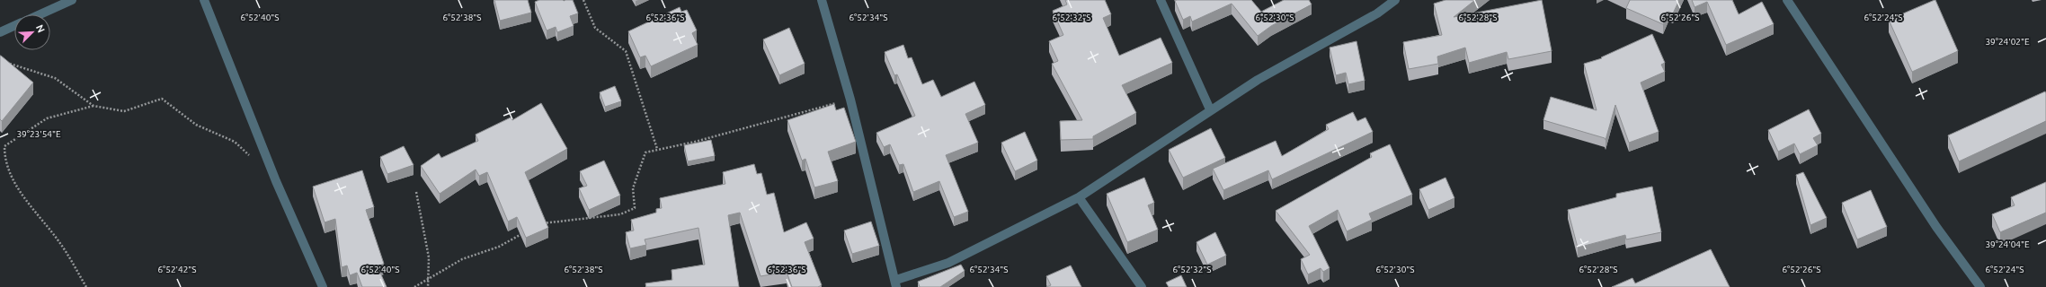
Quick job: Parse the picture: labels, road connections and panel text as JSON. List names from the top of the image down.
{
  "north": "top right",
  "coordinates": [
    "6°52'38\"S",
    "6°52'24\"S",
    "6°52'40\"S",
    "6°52'36\"S",
    "6°52'34\"S",
    "6°52'32\"S",
    "6°52'30\"S",
    "6°52'28\"S",
    "6°52'26\"S",
    "39°24'02\"E",
    "39°23'54\"E",
    "39°24'04\"E",
    "6°52'42\"S"
  ]
}
